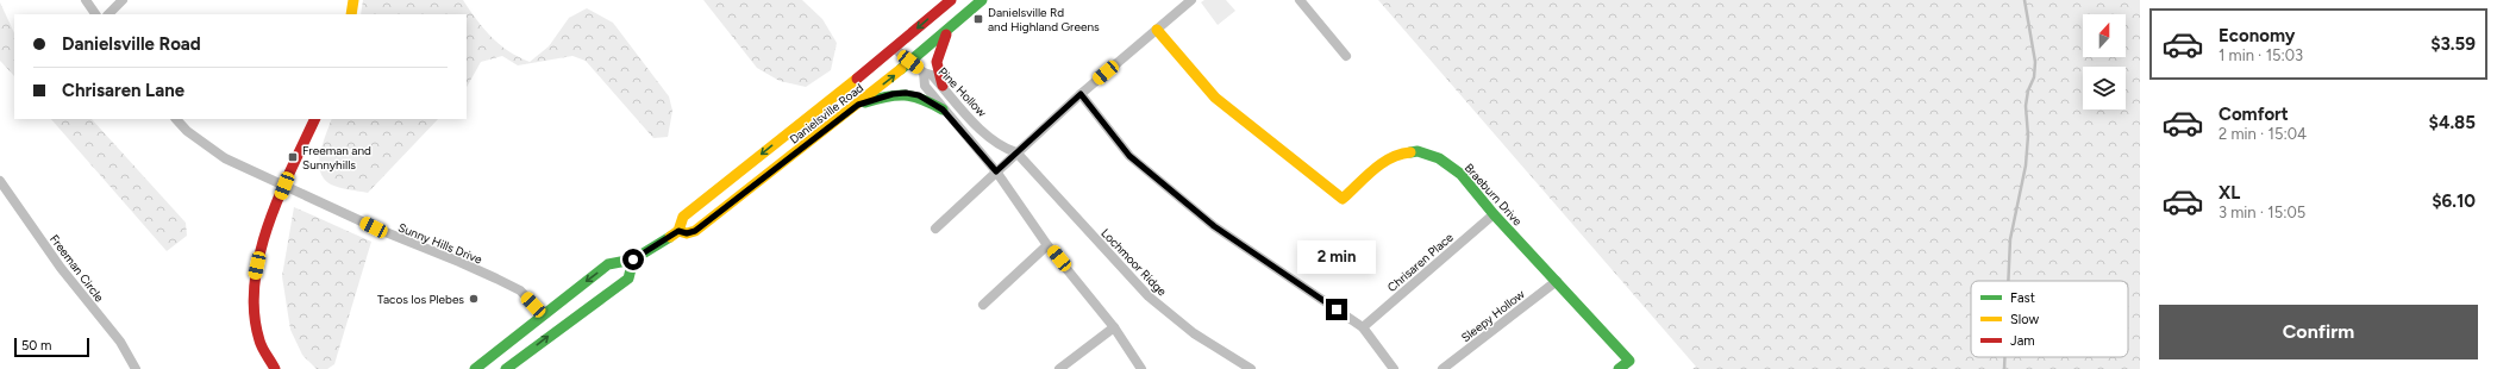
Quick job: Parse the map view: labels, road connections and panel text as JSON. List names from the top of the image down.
{
  "streets": {
    "main road": ["Danielsville Road", "Braeburn Drive"],
    "street": [
      "Pine Hollow",
      "Sunny Hills Drive",
      "Lochmoor Ridge",
      "Chrisaren Place",
      "Freeman Circle",
      "Sleepy Hollow"
    ]
  },
  "crossings": [
    ["Pine Hollow", "Lochmoor Ridge"],
    ["Danielsville Road", "Sunny Hills Drive"],
    ["Braeburn Drive", "Chrisaren Place"],
    ["Braeburn Drive", "Sleepy Hollow"]
  ],
  "places": {
    "transit": ["Danielsville Rd and Highland Greens", "Freeman and Sunnyhills"],
    "other": ["Tacos los Plebes"]
  },
  "legend": ["Fast", "Slow", "Jam"],
  "scale_bar": "50 m",
  "north": "top",
  "page": {
    "list": [
      {
        "name": "Economy",
        "note": "1 min · 15:03",
        "value": "$3.59"
      },
      {
        "name": "Comfort",
        "note": "2 min · 15:04",
        "value": "$4.85"
      },
      {
        "name": "XL",
        "note": "3 min · 15:05",
        "value": "$6.10"
      }
    ],
    "banner": ["Danielsville Road", "Chrisaren Lane"],
    "bubble": "2 min",
    "buttons": "Confirm",
    "scale": "50 m"
  }
}
